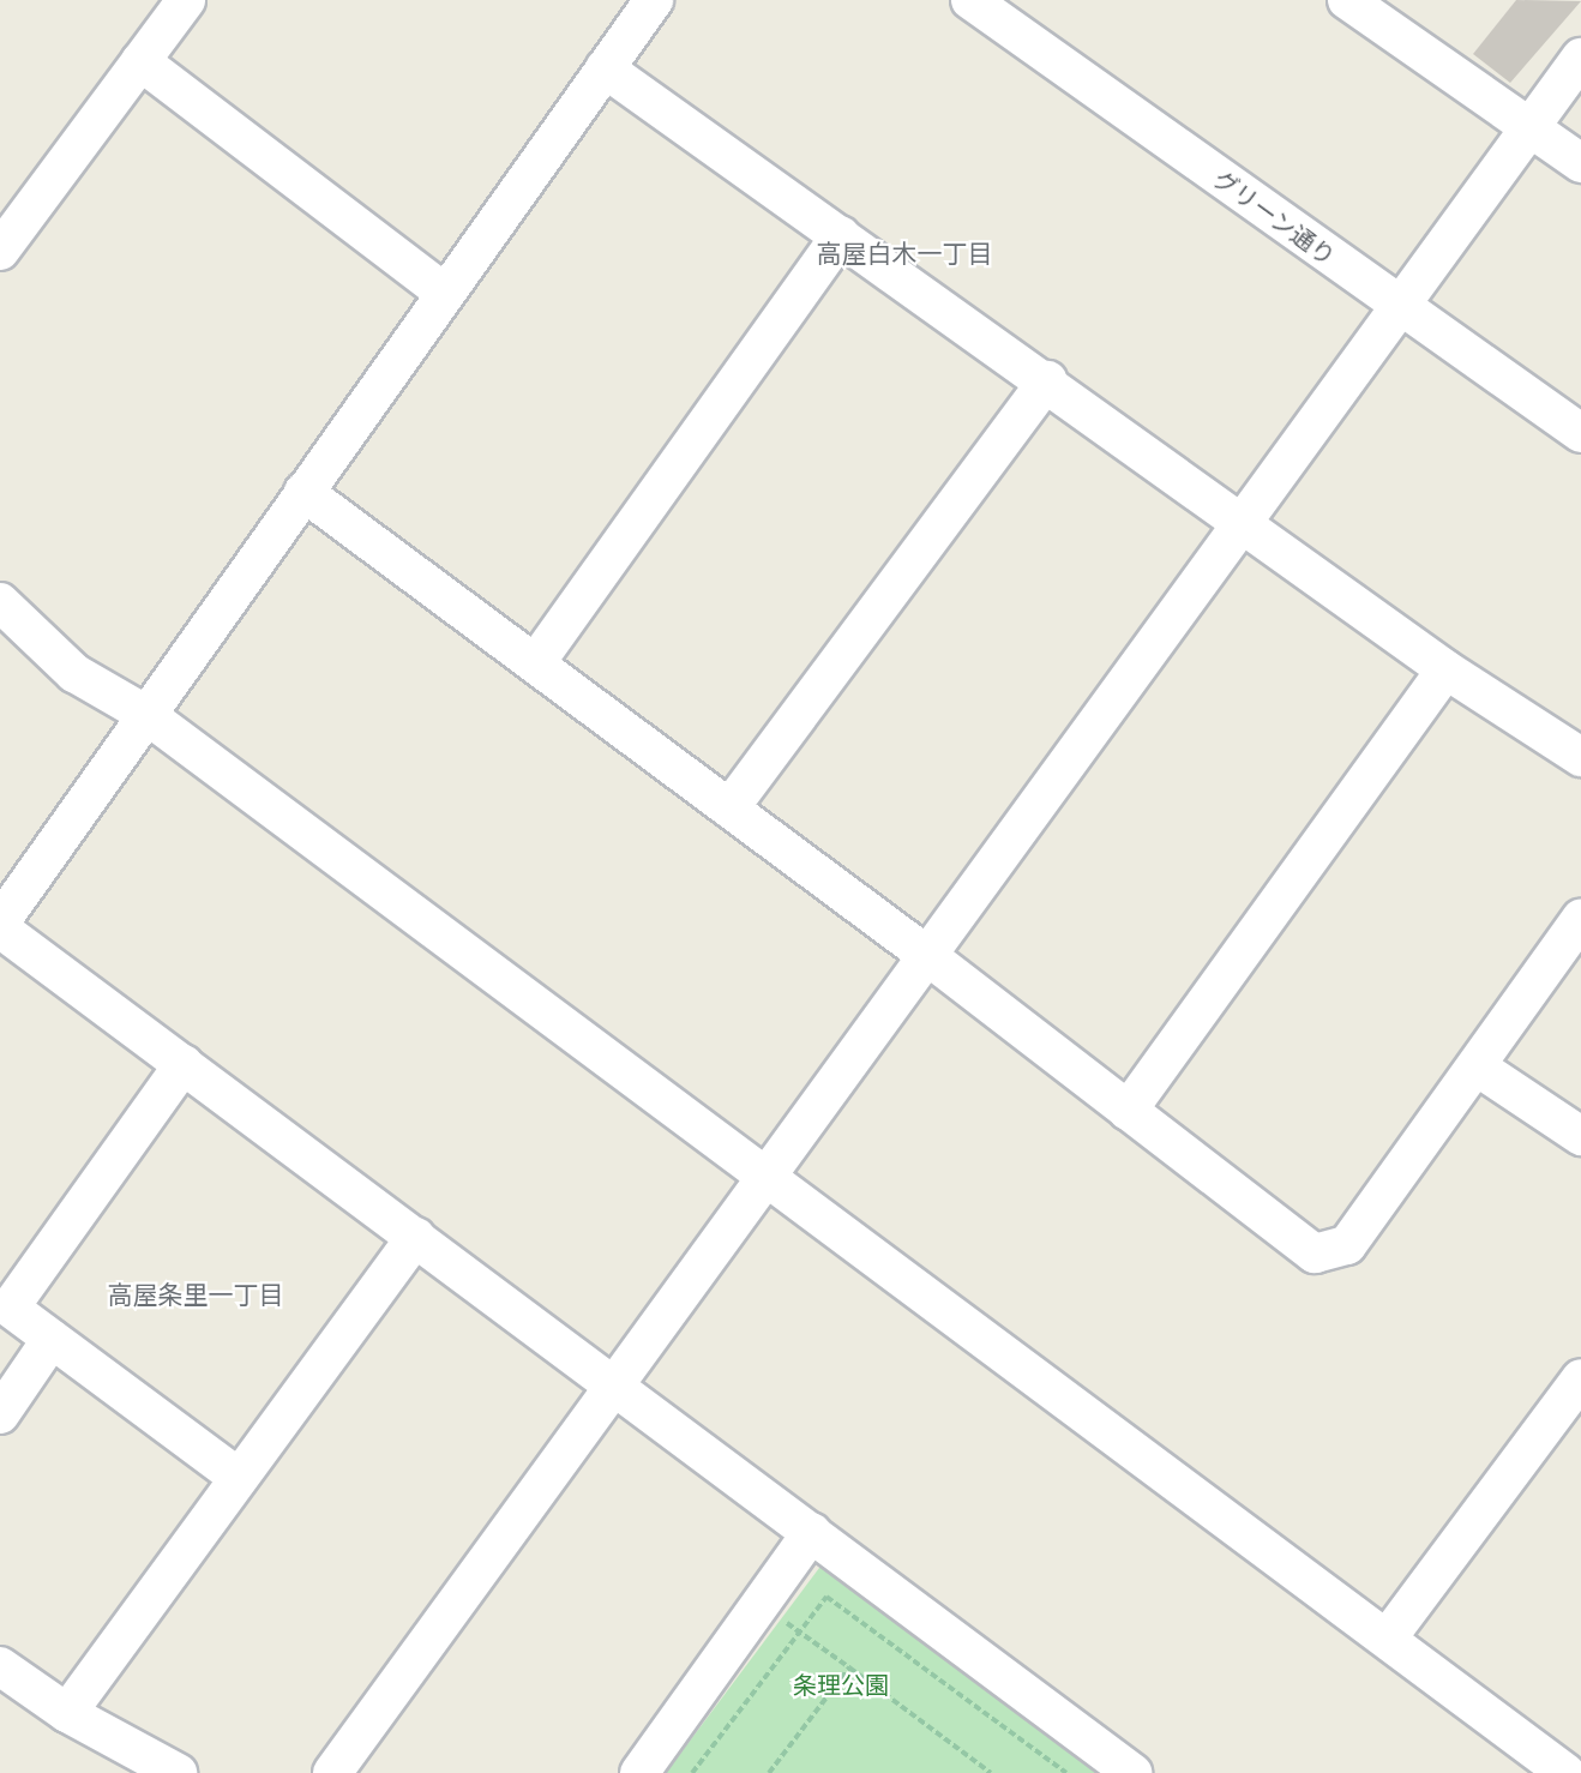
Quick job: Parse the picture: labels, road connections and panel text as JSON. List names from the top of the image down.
{
  "streets": {
    "street": ["グリーン通り"]
  },
  "districts": ["高屋白木一丁目", "高屋条里一丁目"],
  "parks": ["条理公園"]
}
